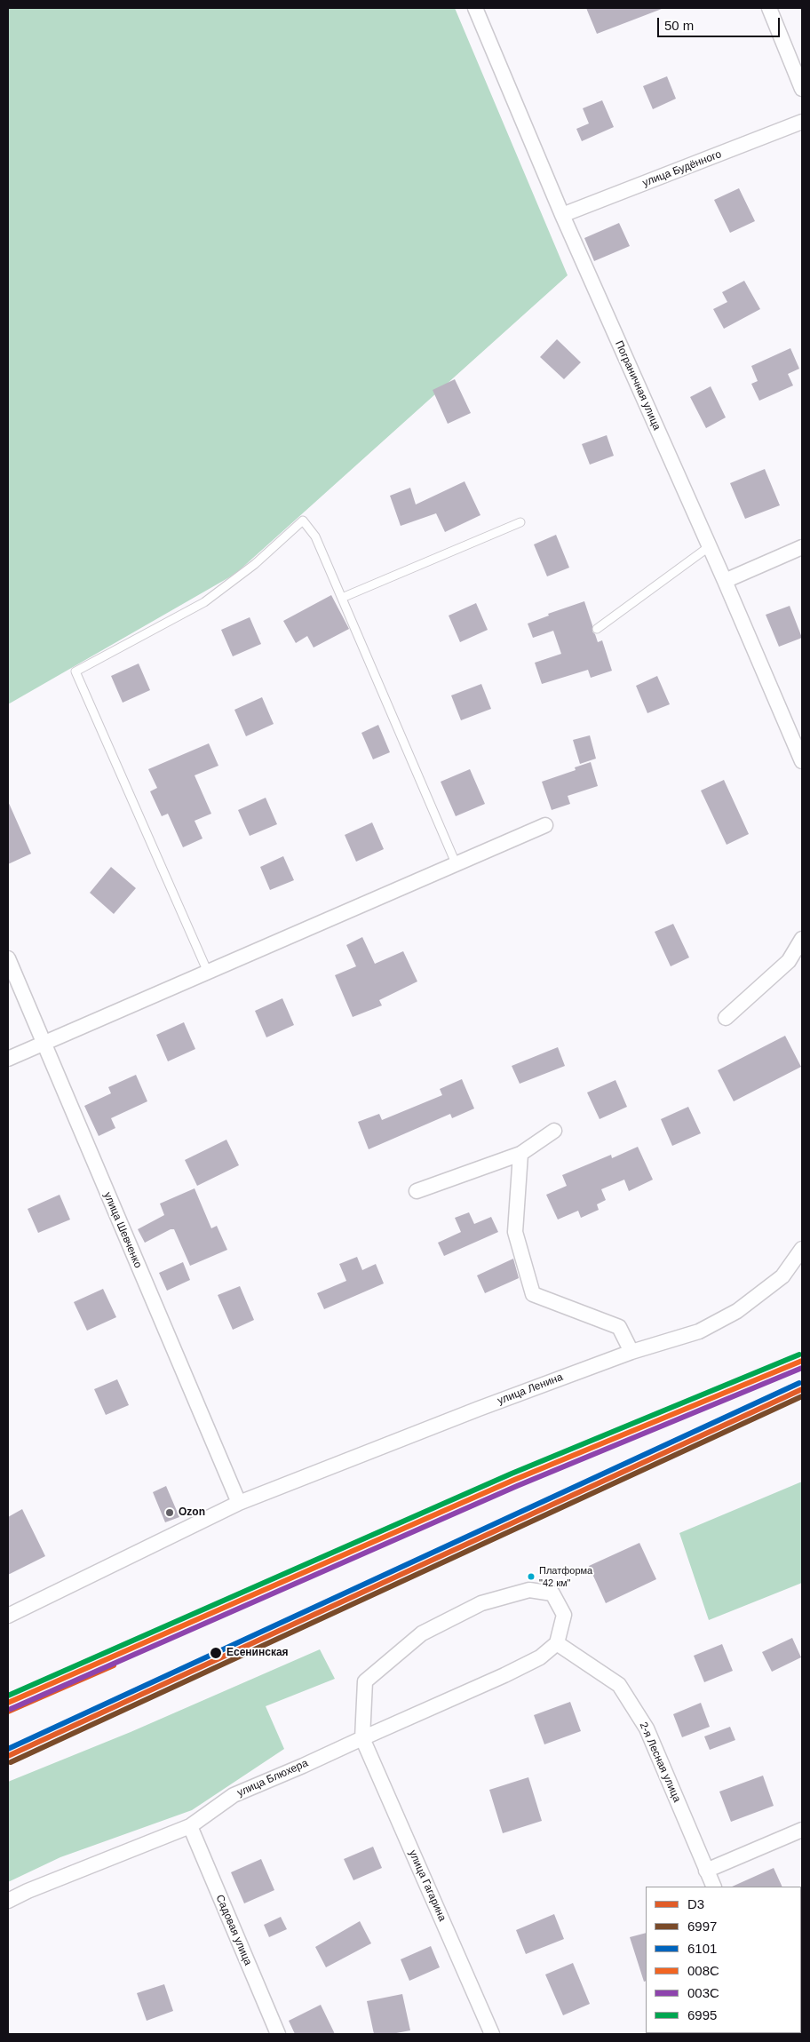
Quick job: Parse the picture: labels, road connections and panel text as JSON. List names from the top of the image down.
{
  "streets": {
    "street": [
      "улица Будённого",
      "Пограничная улица",
      "улица Шевченко",
      "улица Ленина",
      "2-я Лесная улица",
      "улица Блюхера",
      "улица Гагарина",
      "Садовая улица"
    ]
  },
  "crossings": [
    ["улица Будённого", "Пограничная улица"],
    ["улица Шевченко", "улица Ленина"],
    ["2-я Лесная улица", "улица Блюхера"],
    ["улица Блюхера", "улица Гагарина"],
    ["улица Блюхера", "Садовая улица"]
  ],
  "places": ["Ozon", "Платформа \"42 км\"", "Есенинская"],
  "lines": [
    "transit line 6995",
    "transit line 008С",
    "transit line 003С",
    "transit line 6101",
    "transit line D3",
    "transit line 6997"
  ],
  "legend": [
    "D3",
    "6997",
    "6101",
    "008С",
    "003С",
    "6995"
  ],
  "scale_bar": "50 m"
}
